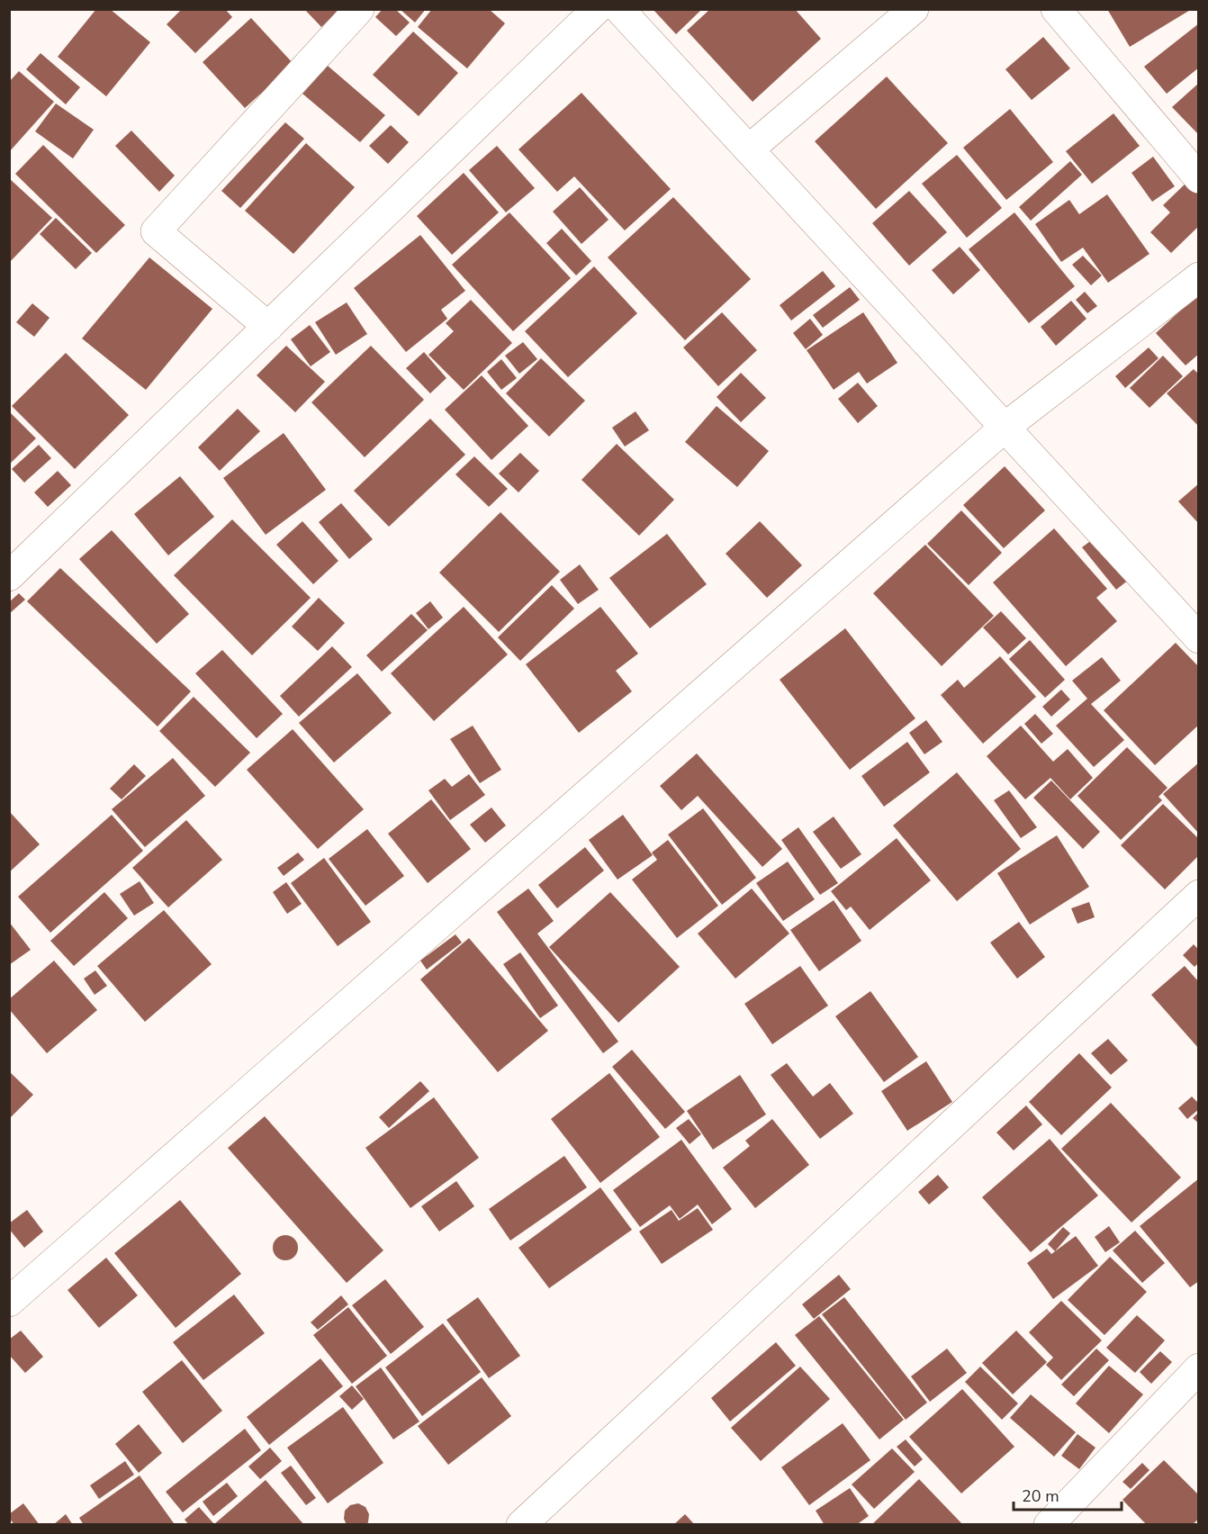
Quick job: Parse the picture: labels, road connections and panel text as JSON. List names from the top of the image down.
{
  "scale_bar": "20 m"
}
